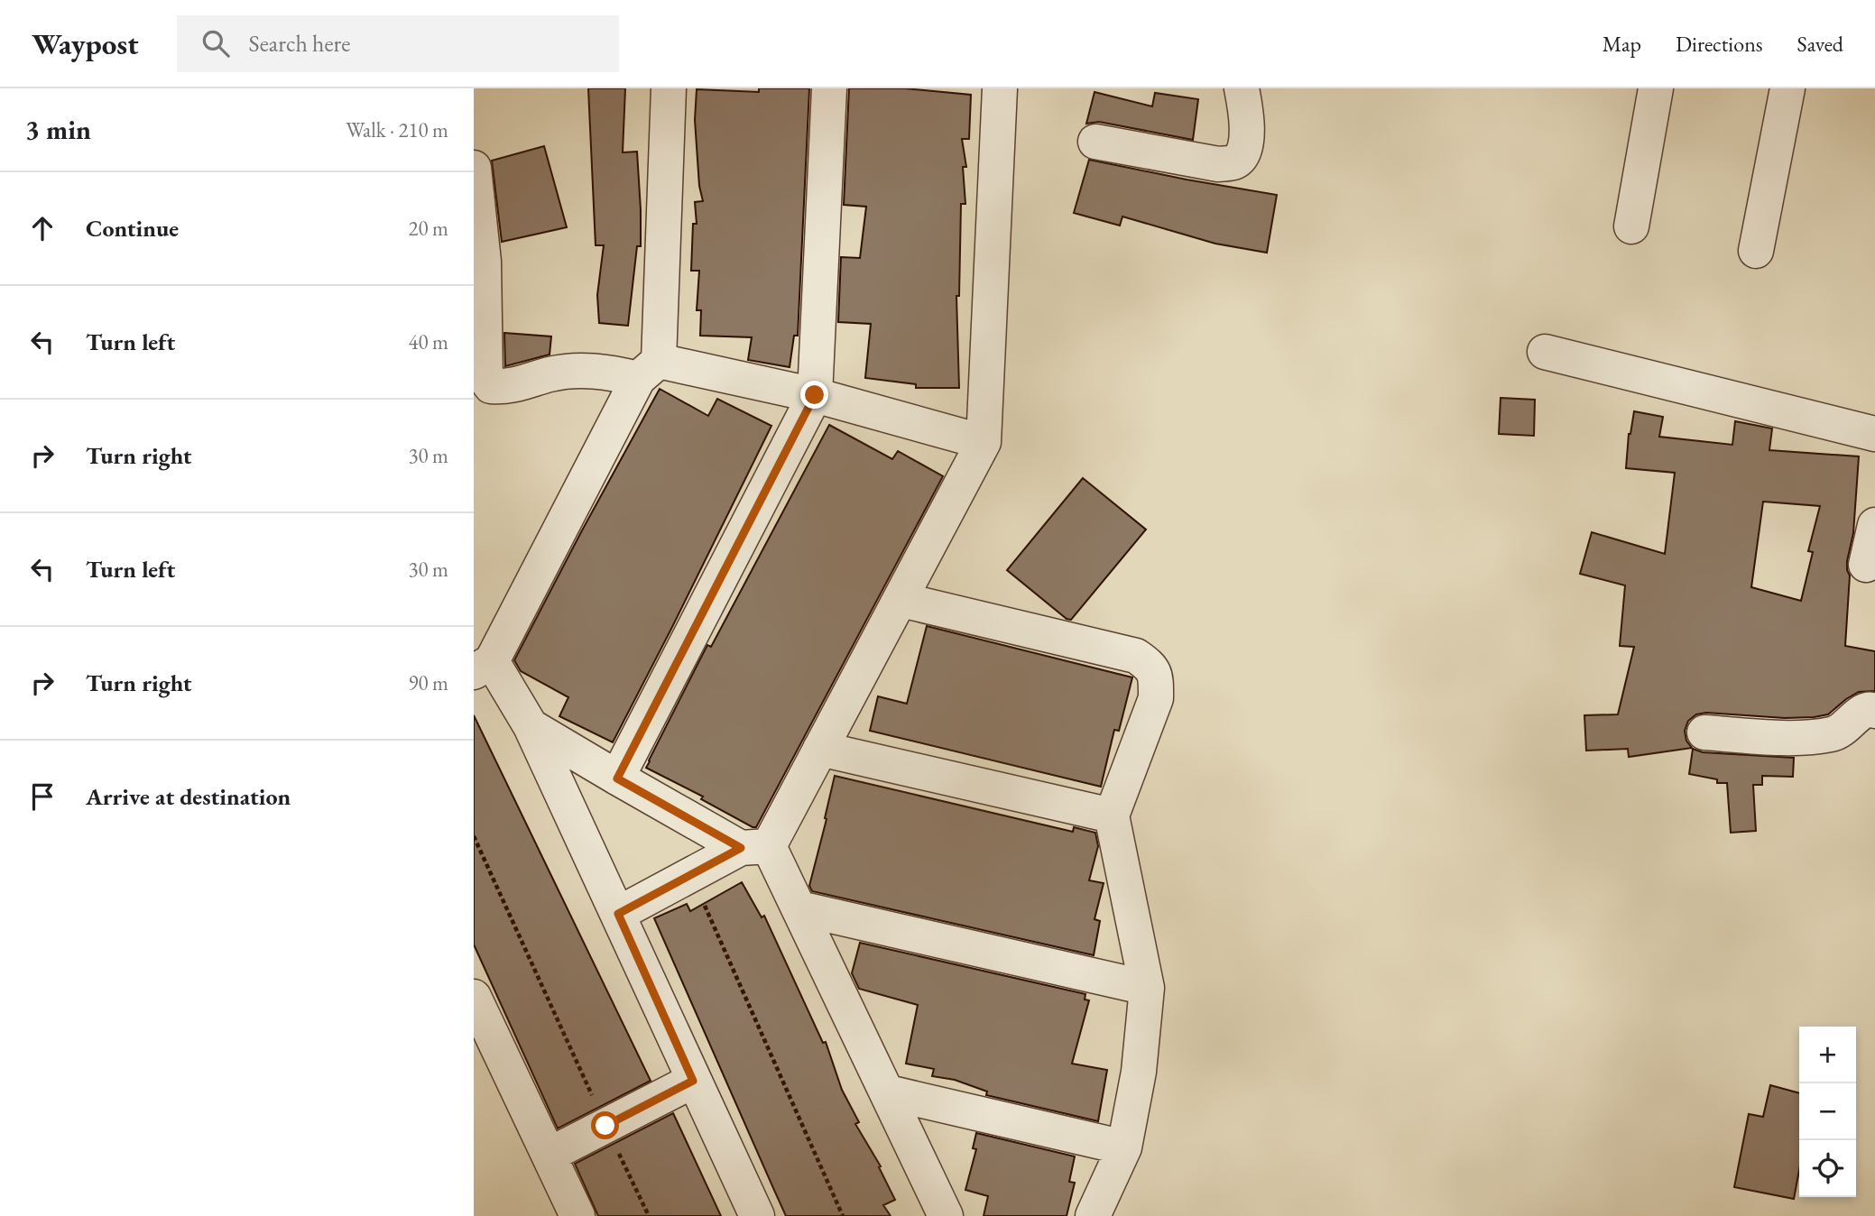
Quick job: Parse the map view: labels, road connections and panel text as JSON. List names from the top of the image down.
{
  "page": {
    "header": "Waypost",
    "search": "Search here",
    "nav": ["Map", "Directions", "Saved"],
    "heading": ["3 min", "Walk · 210 m"],
    "list": [
      ["Continue", "20 m"],
      ["Turn left", "40 m"],
      ["Turn right", "30 m"],
      ["Turn left", "30 m"],
      ["Turn right", "90 m"],
      "Arrive at destination"
    ],
    "map_buttons": ["+", "−"]
  }
}
